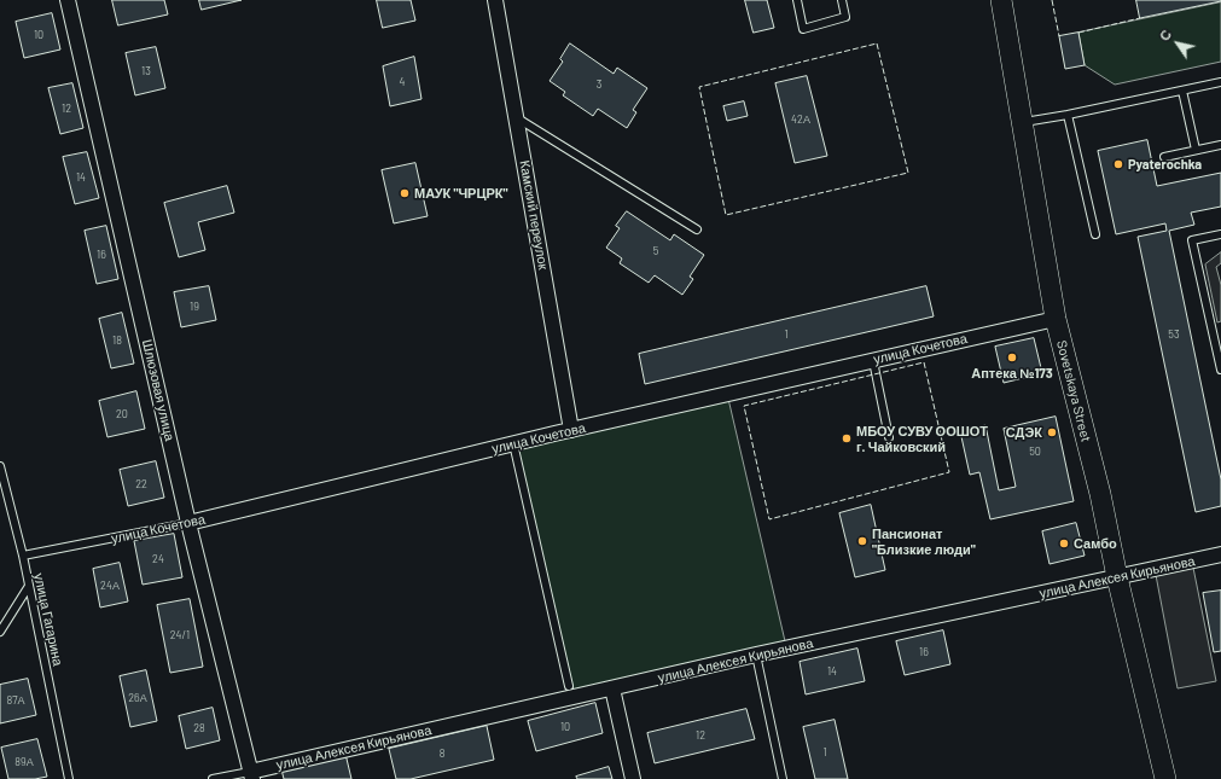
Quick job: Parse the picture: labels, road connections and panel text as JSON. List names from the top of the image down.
{
  "streets": {
    "main road": ["Sovetskaya Street"],
    "street": [
      "Камский переулок",
      "улица Кочетова",
      "Шлюзовая улица",
      "улица Алексея Кирьянова"
    ],
    "lane": ["улица Гагарина"]
  },
  "crossings": [
    ["Камский переулок", "улица Кочетова"],
    ["улица Кочетова", "Шлюзовая улица"],
    ["улица Кочетова", "Sovetskaya Street"],
    ["улица Кочетова", "улица Гагарина"],
    ["Шлюзовая улица", "улица Алексея Кирьянова"],
    ["Sovetskaya Street", "улица Алексея Кирьянова"]
  ],
  "places": [
    "Pyaterochka",
    "МАУК \"ЧРЦРК\"",
    "Аптека №173",
    "СДЭК",
    "МБОУ СУВУ ООШОТ г. Чайковский",
    "Пансионат \"Близкие люди\"",
    "Самбо"
  ],
  "house_numbers": [
    "10",
    "13",
    "4",
    "3",
    "12",
    "42А",
    "14",
    "5",
    "16",
    "19",
    "1",
    "53",
    "18",
    "20",
    "50",
    "22",
    "24",
    "24А",
    "24/1",
    "16",
    "14",
    "26А",
    "87А",
    "10",
    "28",
    "12",
    "1",
    "8",
    "89А"
  ],
  "north": "top left"
}
